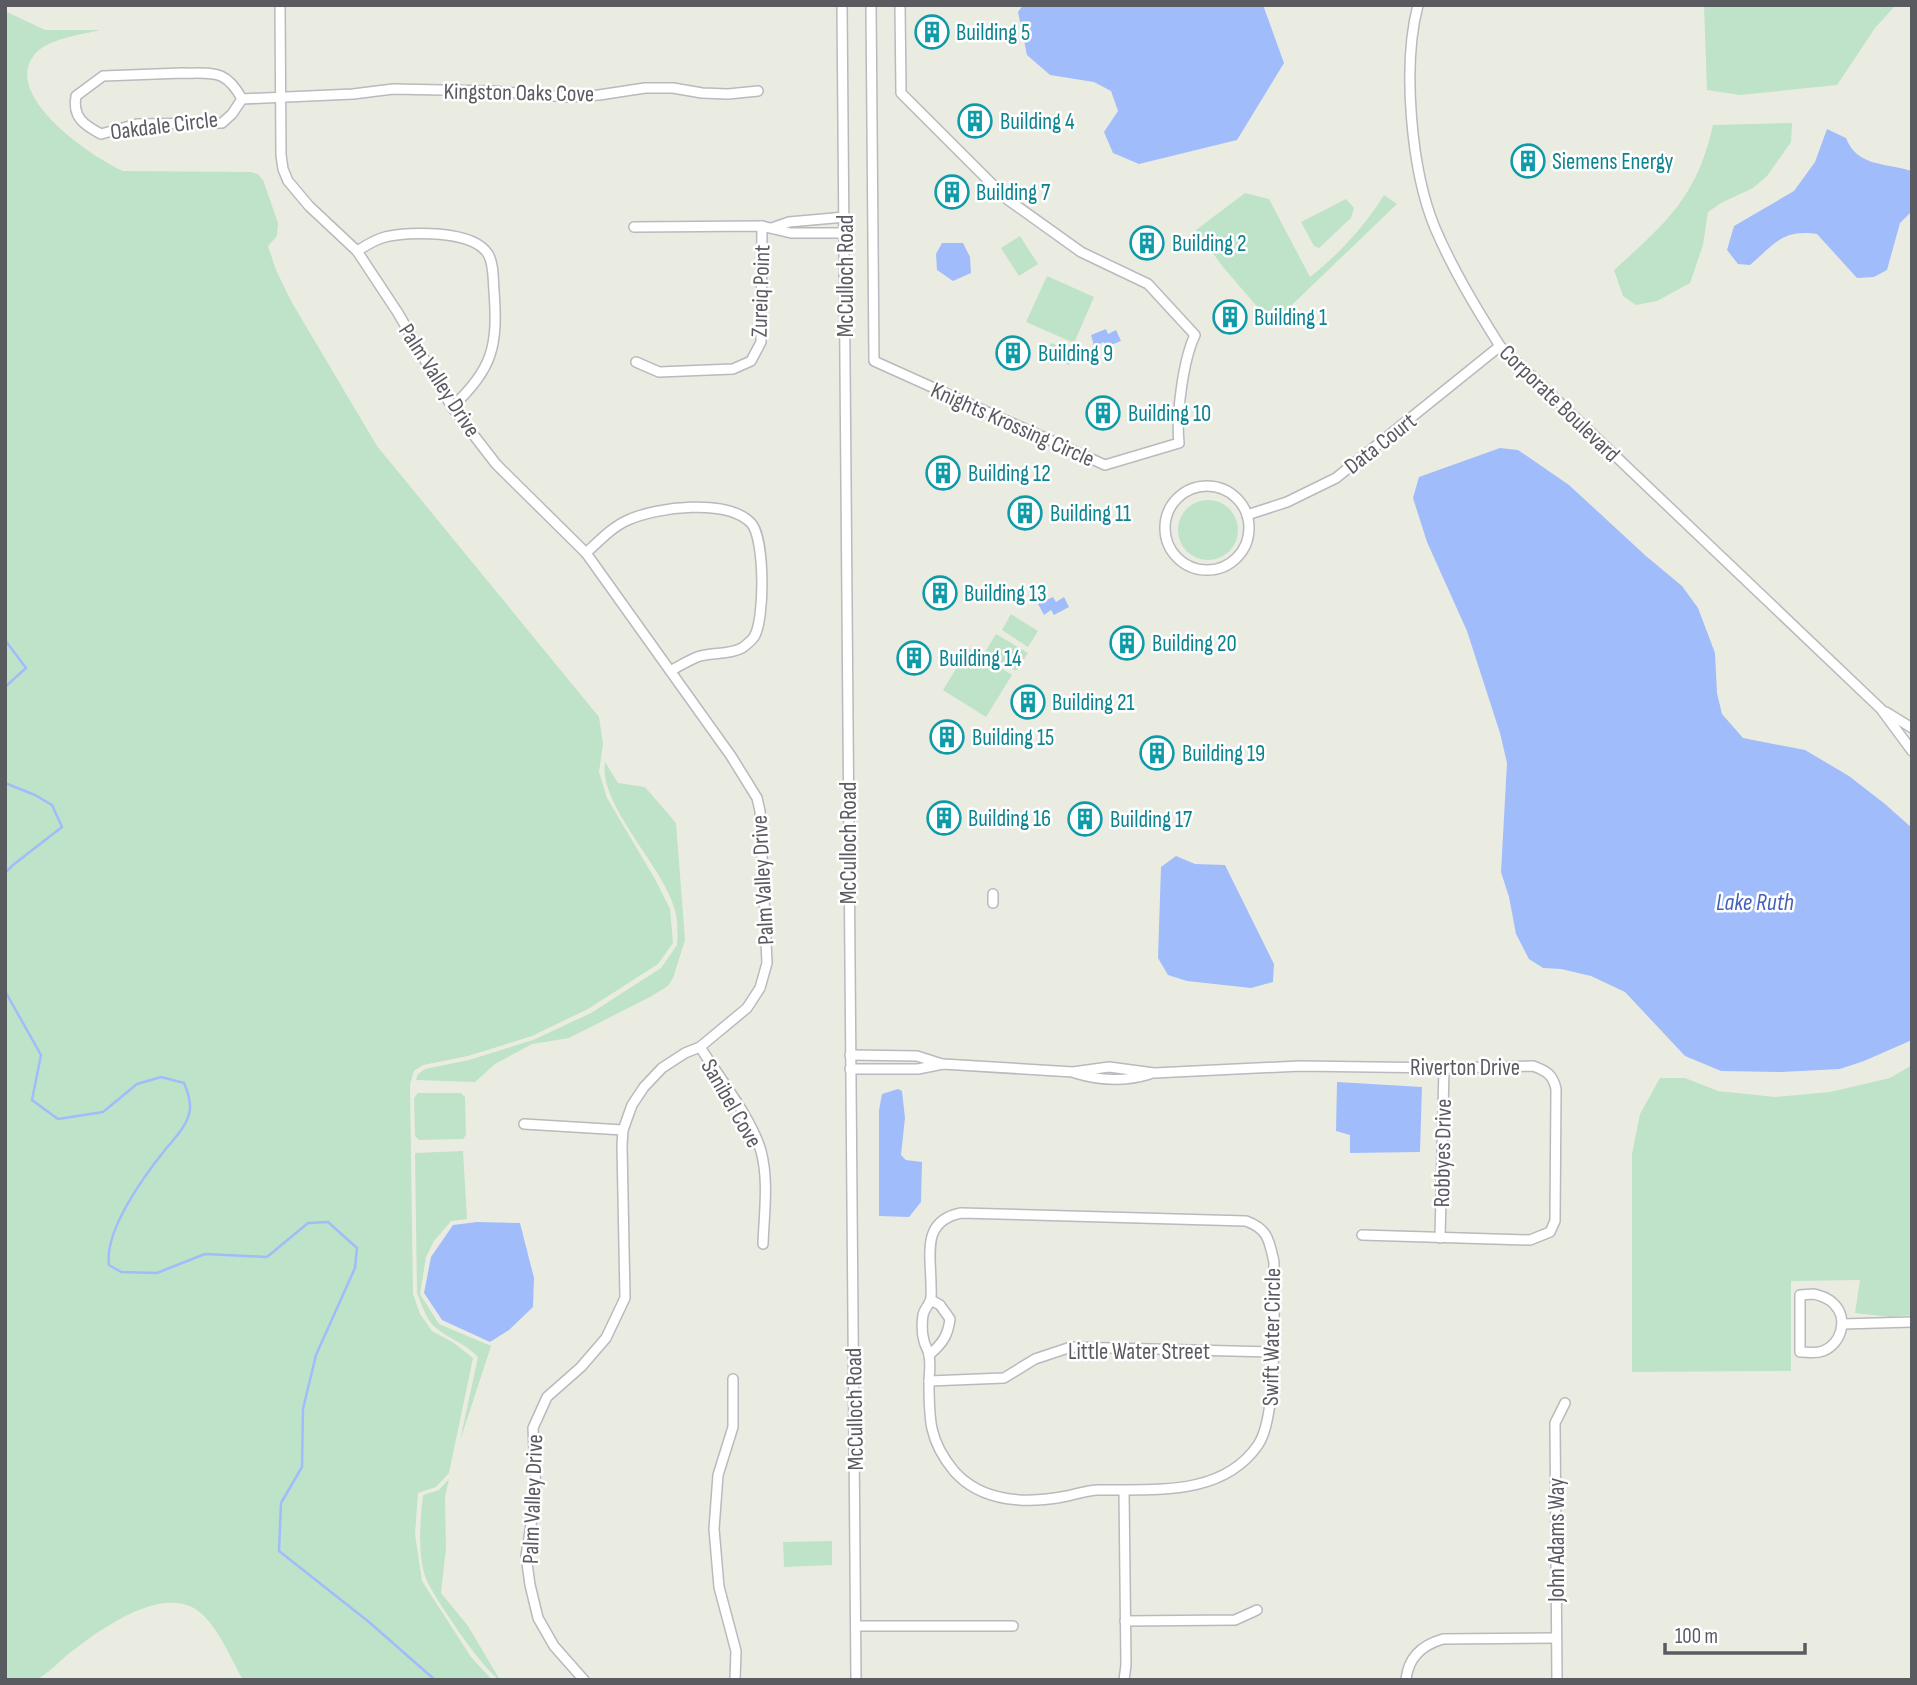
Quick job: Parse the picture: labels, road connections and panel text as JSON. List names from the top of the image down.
{
  "streets": {
    "street": [
      "Kingston Oaks Cove",
      "Oakdale Circle",
      "McCulloch Road",
      "Zureiq Point",
      "Palm Valley Drive",
      "Corporate Boulevard",
      "Knights Krossing Circle",
      "Data Court",
      "Riverton Drive",
      "Sanibel Cove",
      "Robbyes Drive",
      "Swift Water Circle",
      "Little Water Street",
      "John Adams Way"
    ]
  },
  "crossings": [
    ["Kingston Oaks Cove", "Oakdale Circle"],
    ["Kingston Oaks Cove", "Palm Valley Drive"],
    ["Oakdale Circle", "Palm Valley Drive"],
    ["McCulloch Road", "Riverton Drive"],
    ["Palm Valley Drive", "Sanibel Cove"],
    ["Corporate Boulevard", "Data Court"],
    ["Riverton Drive", "Robbyes Drive"],
    ["Swift Water Circle", "Little Water Street"]
  ],
  "water": ["Lake Ruth"],
  "places": {
    "building": [
      "Building 5",
      "Building 4",
      "Siemens Energy",
      "Building 7",
      "Building 2",
      "Building 1",
      "Building 9",
      "Building 10",
      "Building 12",
      "Building 11",
      "Building 13",
      "Building 20",
      "Building 14",
      "Building 21",
      "Building 15",
      "Building 19",
      "Building 16",
      "Building 17"
    ]
  },
  "scale_bar": "100 m"
}
